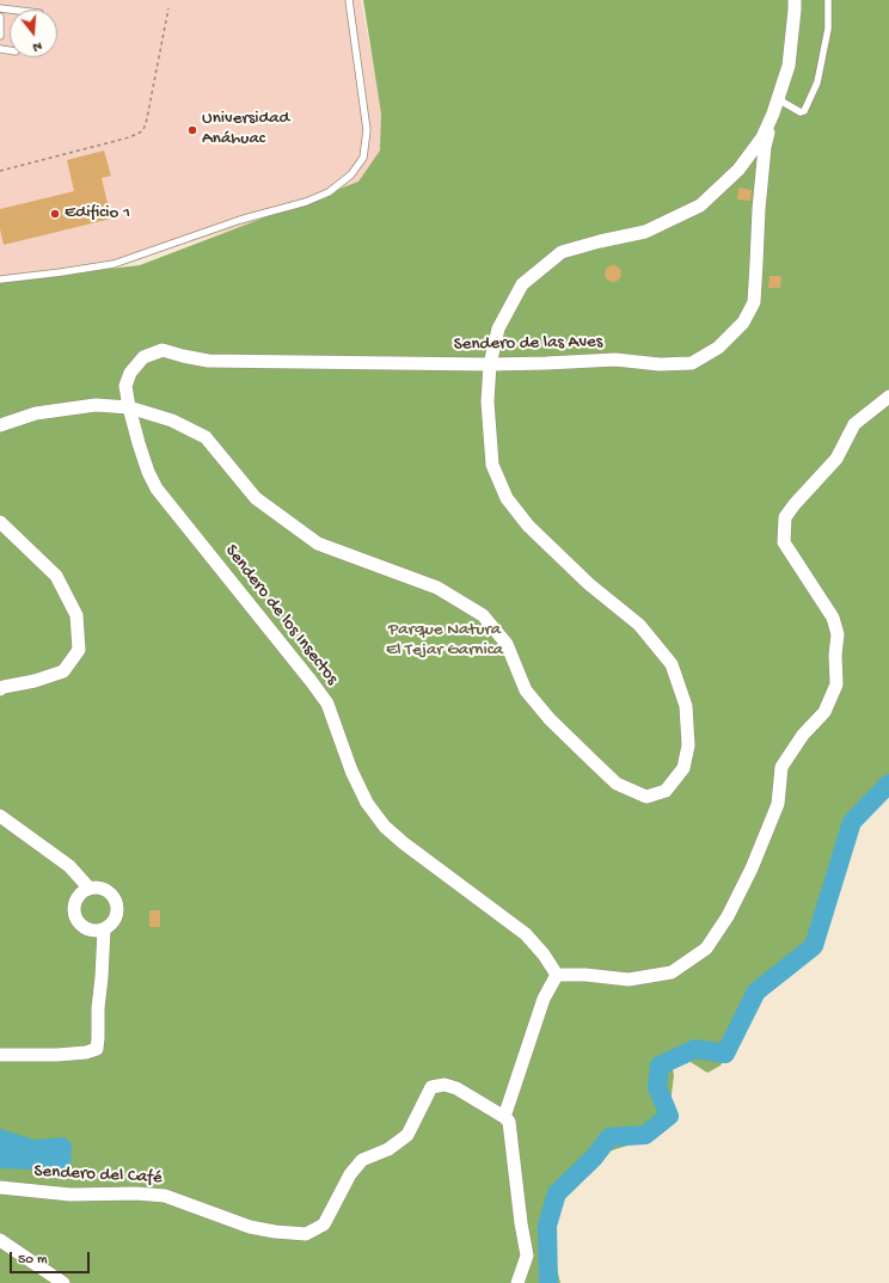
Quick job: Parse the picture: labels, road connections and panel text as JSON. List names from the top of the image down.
{
  "streets": {
    "street": ["Sendero de las Aves", "Sendero de los Insectos", "Sendero del Café"]
  },
  "crossings": [
    ["Sendero de las Aves", "Sendero de los Insectos"]
  ],
  "parks": ["Parque Natura El Tejar Garnica"],
  "places": ["Universidad Anáhuac", "Edificio 1"],
  "scale_bar": "50 m",
  "north": "bottom"
}
